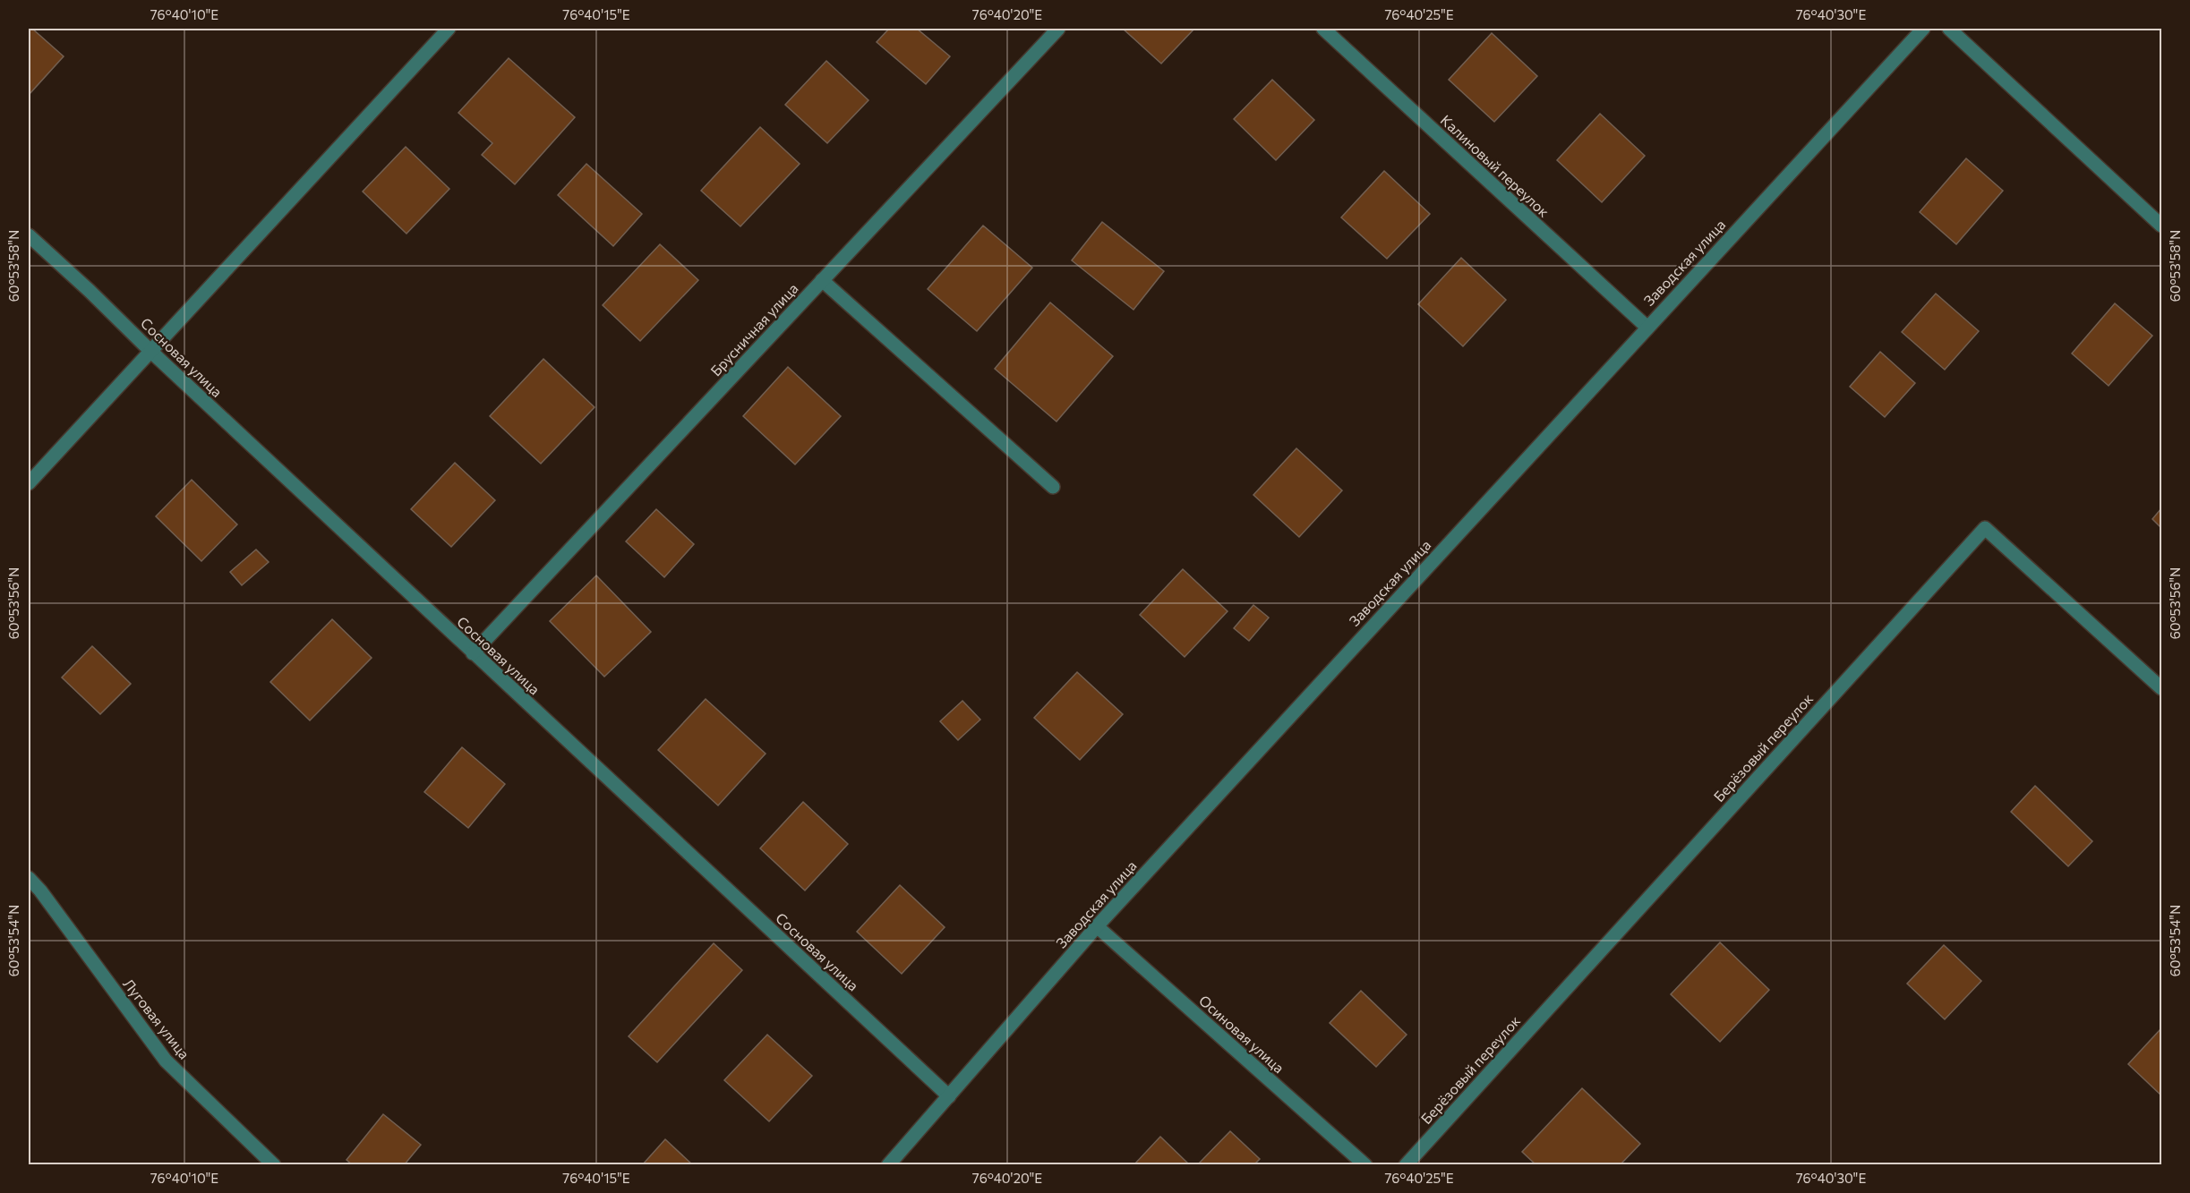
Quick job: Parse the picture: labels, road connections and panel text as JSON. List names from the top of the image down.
{
  "streets": {
    "street": [
      "Калиновый переулок",
      "Заводская улица",
      "Брусничная улица",
      "Сосновая улица",
      "Берёзовый переулок",
      "Луговая улица",
      "Осиновая улица"
    ]
  },
  "crossings": [
    ["Калиновый переулок", "Заводская улица"],
    ["Заводская улица", "Сосновая улица"],
    ["Заводская улица", "Осиновая улица"],
    ["Брусничная улица", "Сосновая улица"]
  ],
  "coordinates": [
    "76°40'10\"E",
    "76°40'15\"E",
    "76°40'20\"E",
    "76°40'25\"E",
    "76°40'30\"E",
    "60°53'58\"N",
    "60°53'56\"N",
    "60°53'54\"N"
  ]
}
